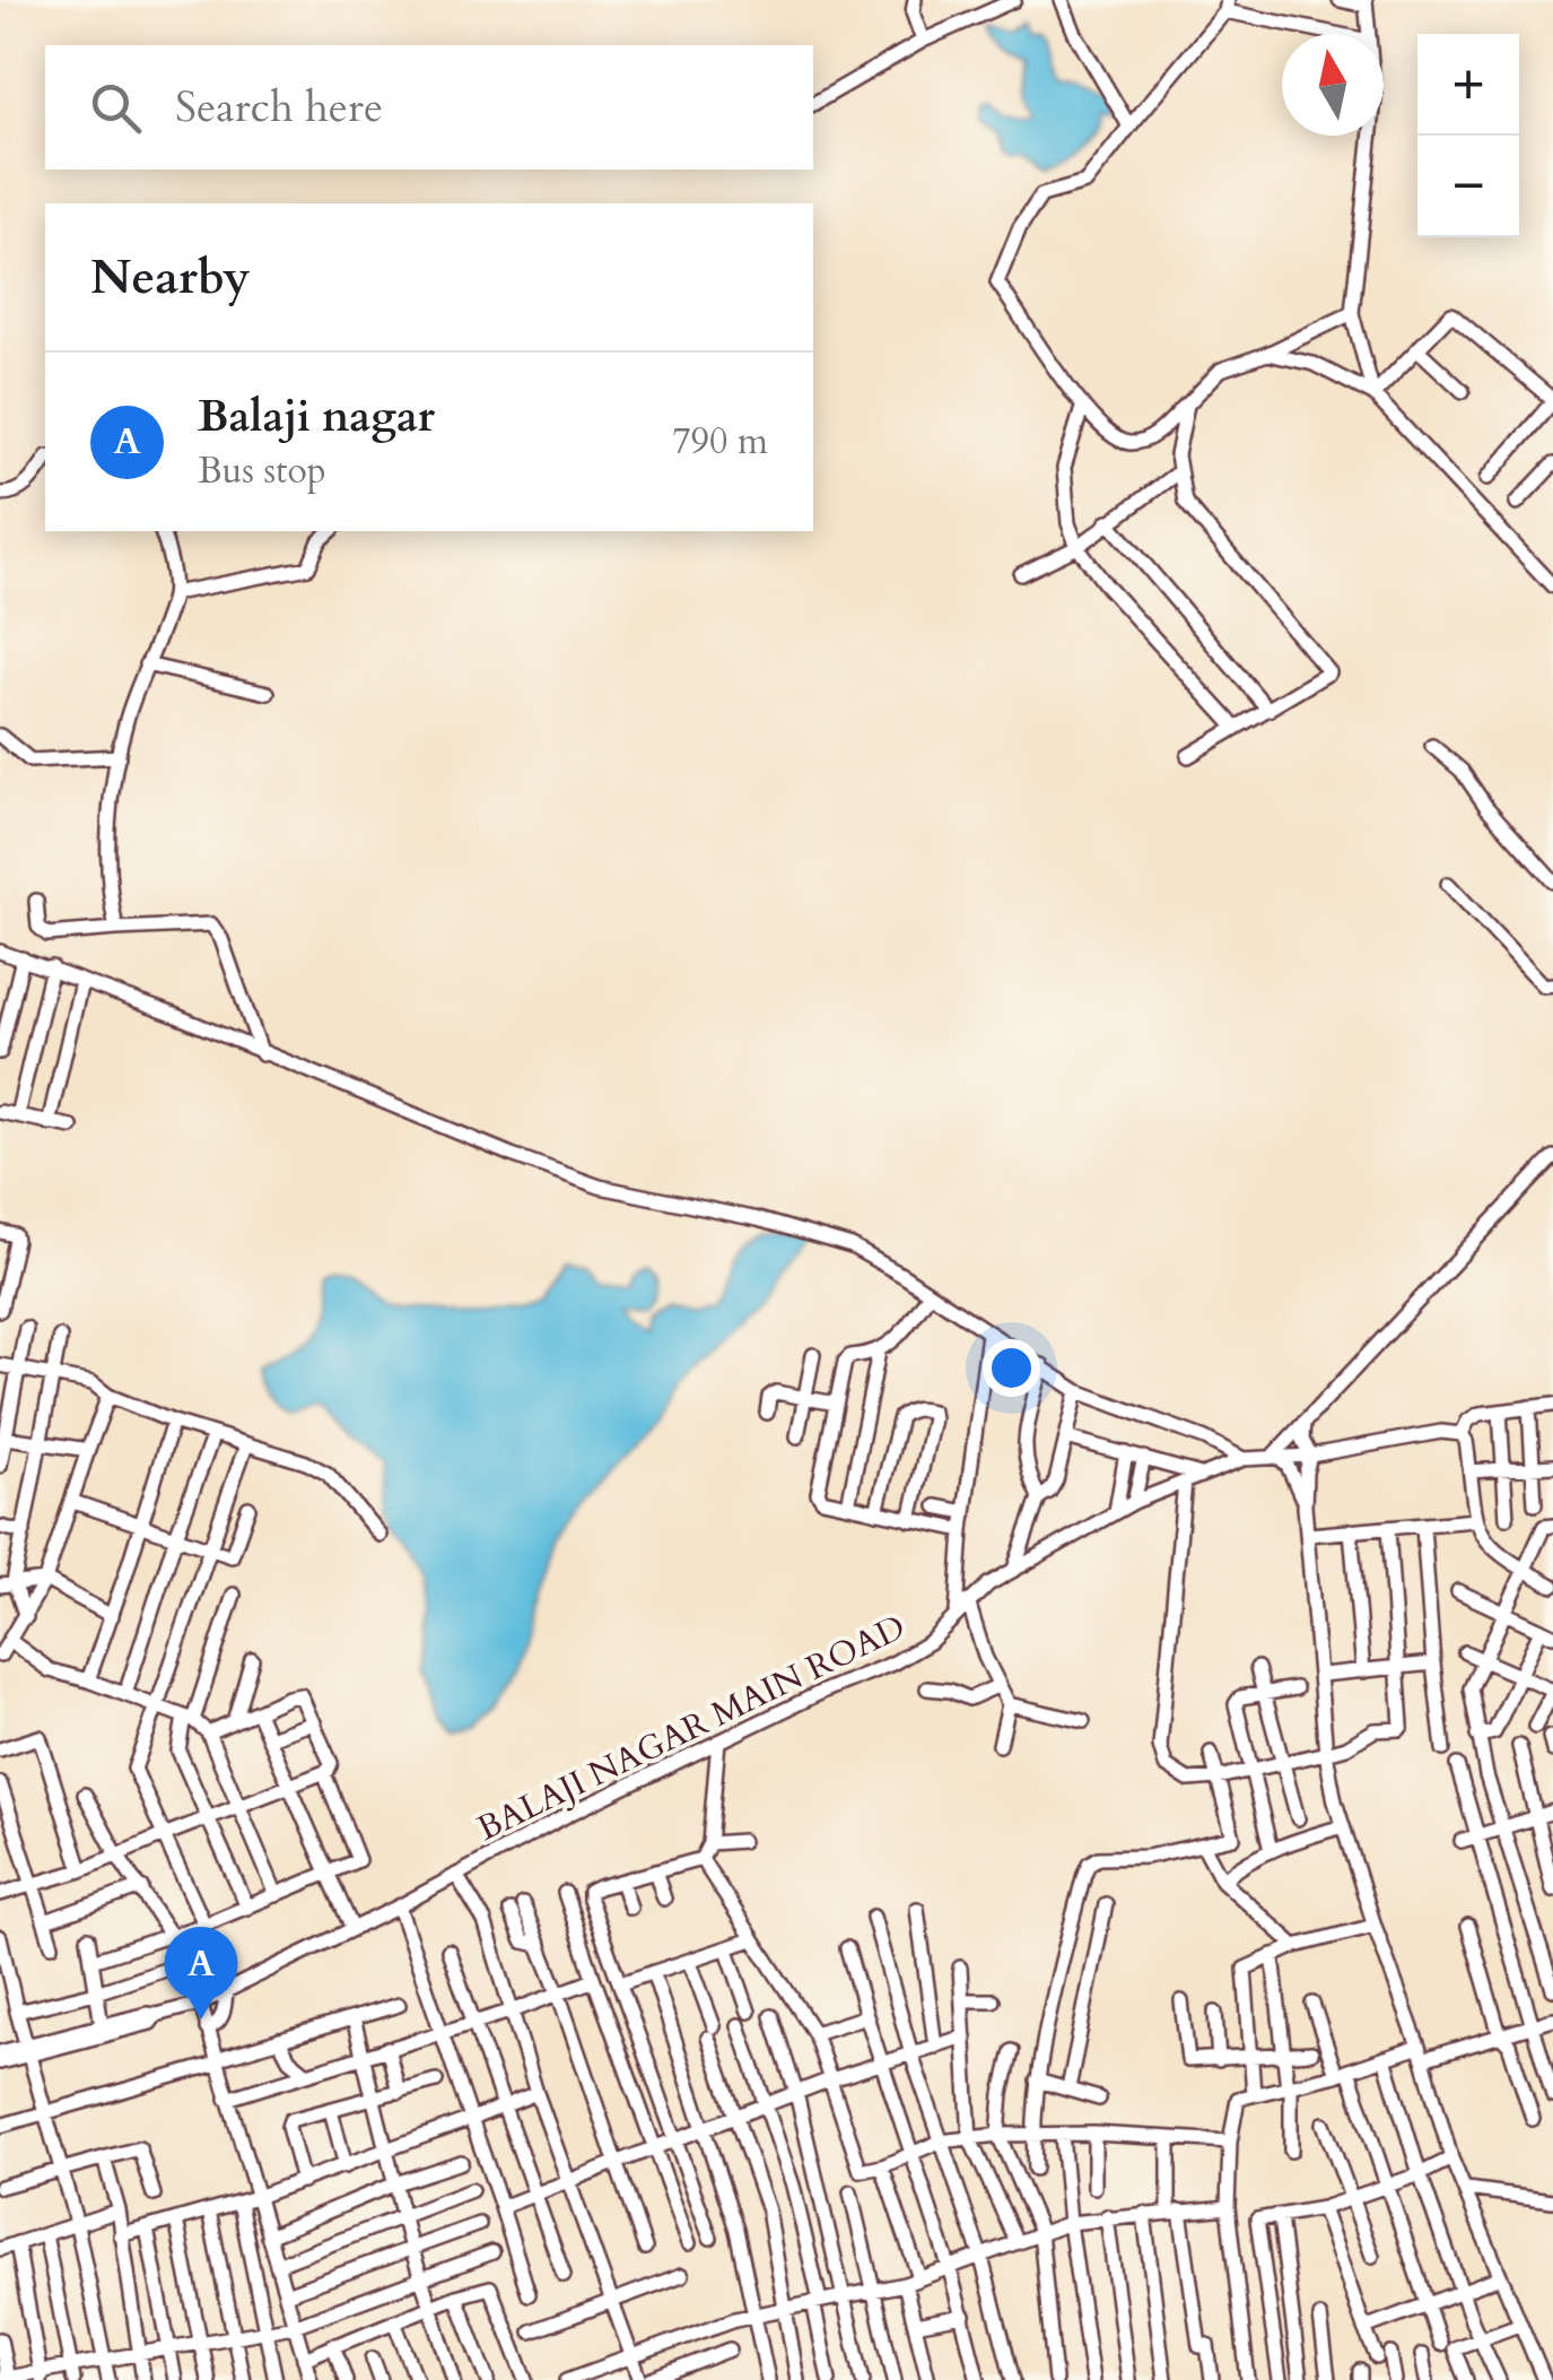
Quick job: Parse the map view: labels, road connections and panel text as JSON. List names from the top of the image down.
{
  "streets": {
    "street": ["BALAJI NAGAR MAIN ROAD"]
  },
  "north": "top",
  "page": {
    "map_buttons": ["+", "−"],
    "search": "Search here",
    "heading": "Nearby",
    "list": [
      {
        "mark": "A",
        "name": "Balaji nagar",
        "note": "Bus stop",
        "value": "790 m"
      }
    ],
    "pins": "A"
  }
}
